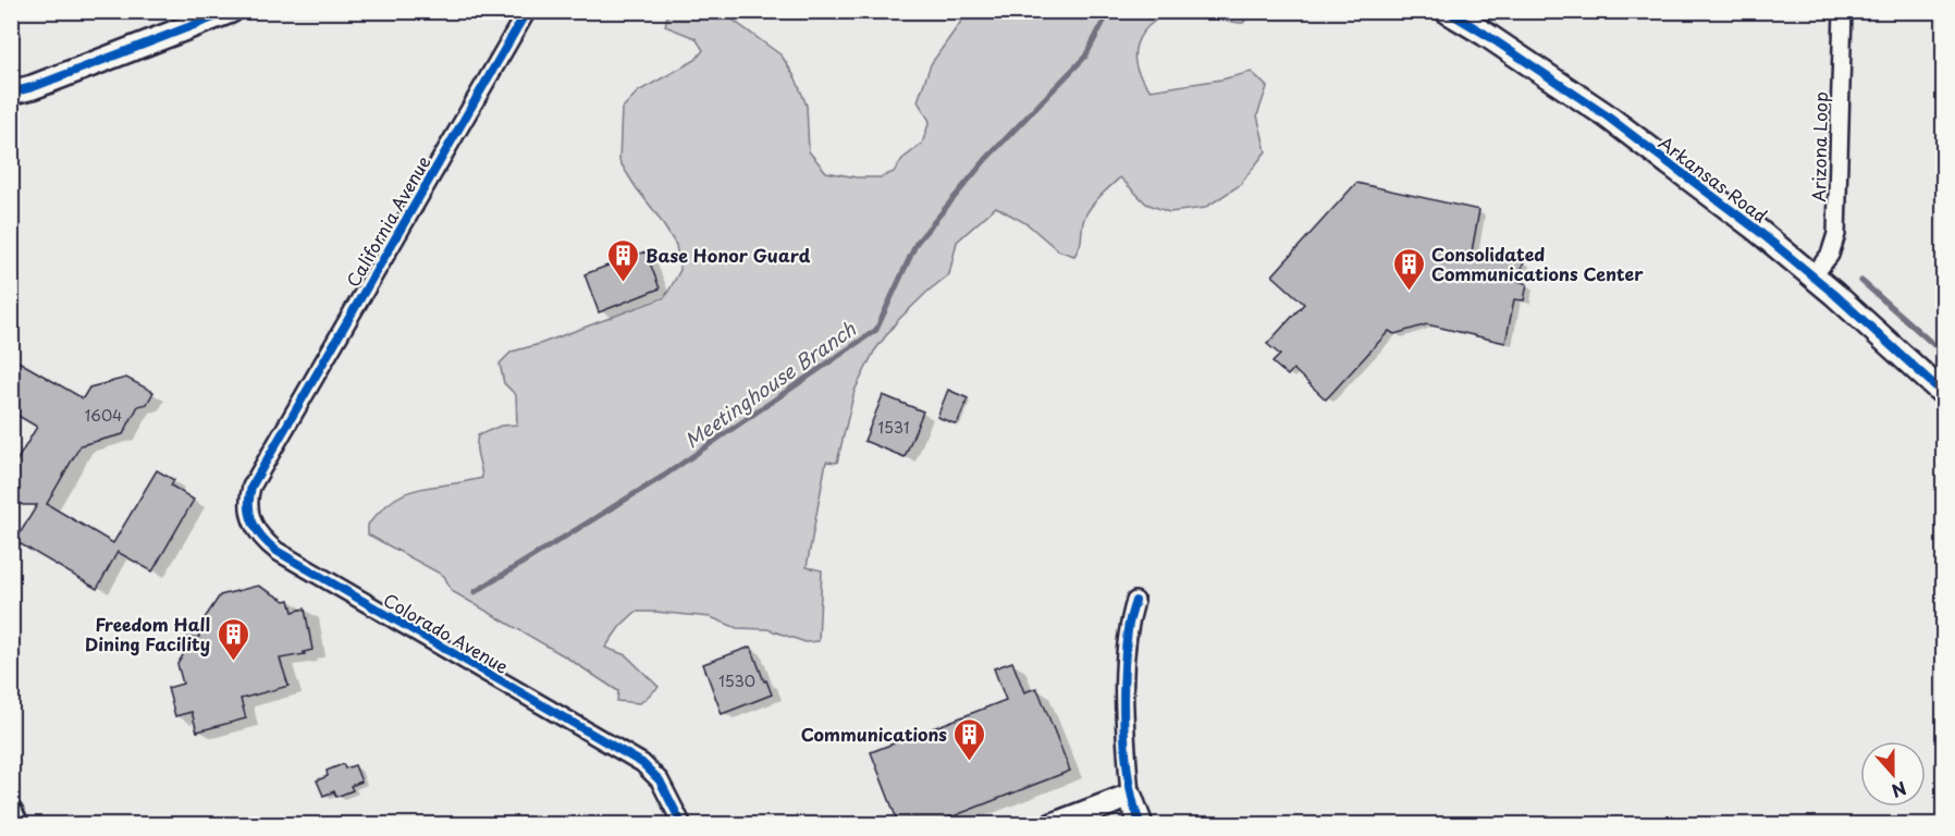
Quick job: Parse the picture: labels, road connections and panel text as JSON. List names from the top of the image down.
{
  "streets": {
    "street": [
      "Arizona Loop",
      "Arkansas Road",
      "California Avenue",
      "Colorado Avenue"
    ]
  },
  "crossings": [
    ["Arizona Loop", "Arkansas Road"],
    ["California Avenue", "Colorado Avenue"]
  ],
  "water": ["Meetinghouse Branch"],
  "places": {
    "building": [
      "Base Honor Guard",
      "Consolidated Communications Center",
      "Freedom Hall Dining Facility",
      "Communications"
    ]
  },
  "house_numbers": ["1604", "1531", "1530"],
  "north": "bottom"
}
